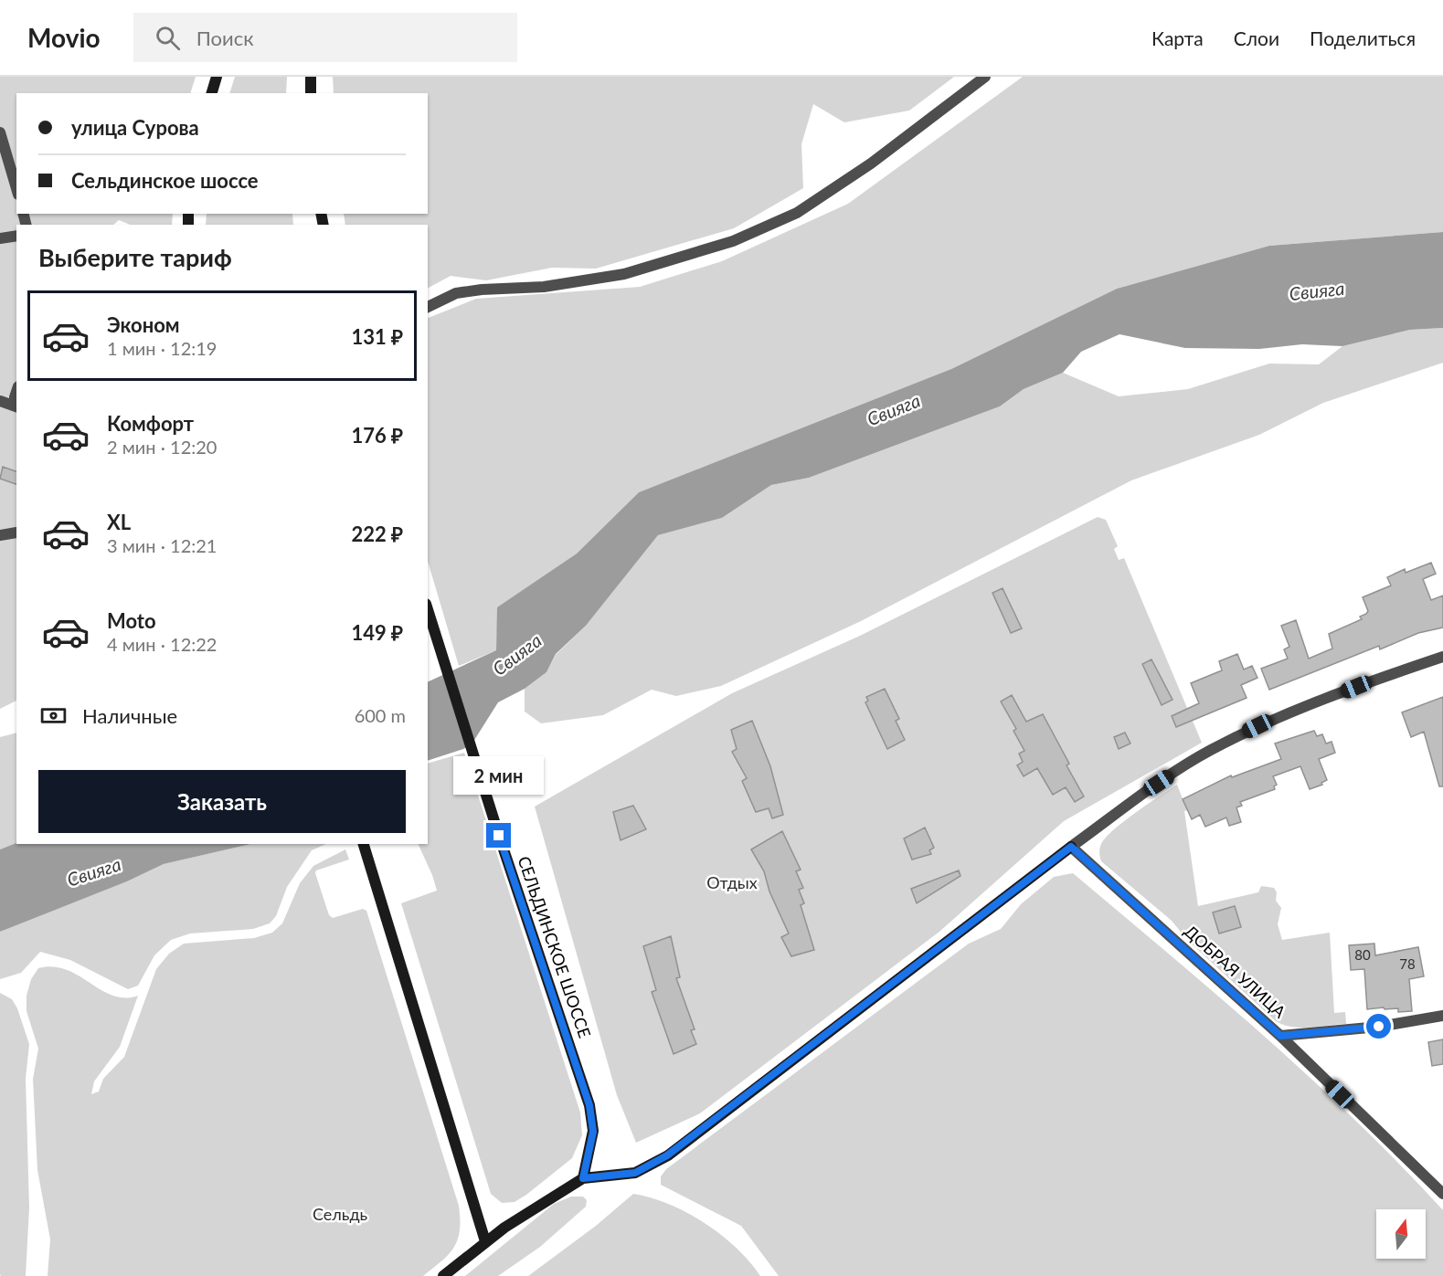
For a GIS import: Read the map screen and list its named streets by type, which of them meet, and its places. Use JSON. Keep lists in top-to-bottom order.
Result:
{
  "streets": {
    "main road": ["СЕЛЬДИНСКОЕ ШОССЕ"],
    "street": ["ДОБРАЯ УЛИЦА"]
  },
  "water": ["Свияга"],
  "parks": ["Отдых", "Сельдь"],
  "house_numbers": ["80", "78"],
  "north": "top",
  "page": {
    "header": "Movio",
    "search": "Поиск",
    "nav": ["Карта", "Слои", "Поделиться"],
    "banner": ["улица Сурова", "Сельдинское шоссе"],
    "heading": "Выберите тариф",
    "list": [
      {
        "name": "Эконом",
        "note": "1 мин · 12:19",
        "value": "131 ₽"
      },
      {
        "name": "Комфорт",
        "note": "2 мин · 12:20",
        "value": "176 ₽"
      },
      {
        "name": "XL",
        "note": "3 мин · 12:21",
        "value": "222 ₽"
      },
      {
        "name": "Moto",
        "note": "4 мин · 12:22",
        "value": "149 ₽"
      }
    ],
    "pay": ["Наличные", "600 m"],
    "bubble": "2 мин",
    "buttons": "Заказать"
  }
}
